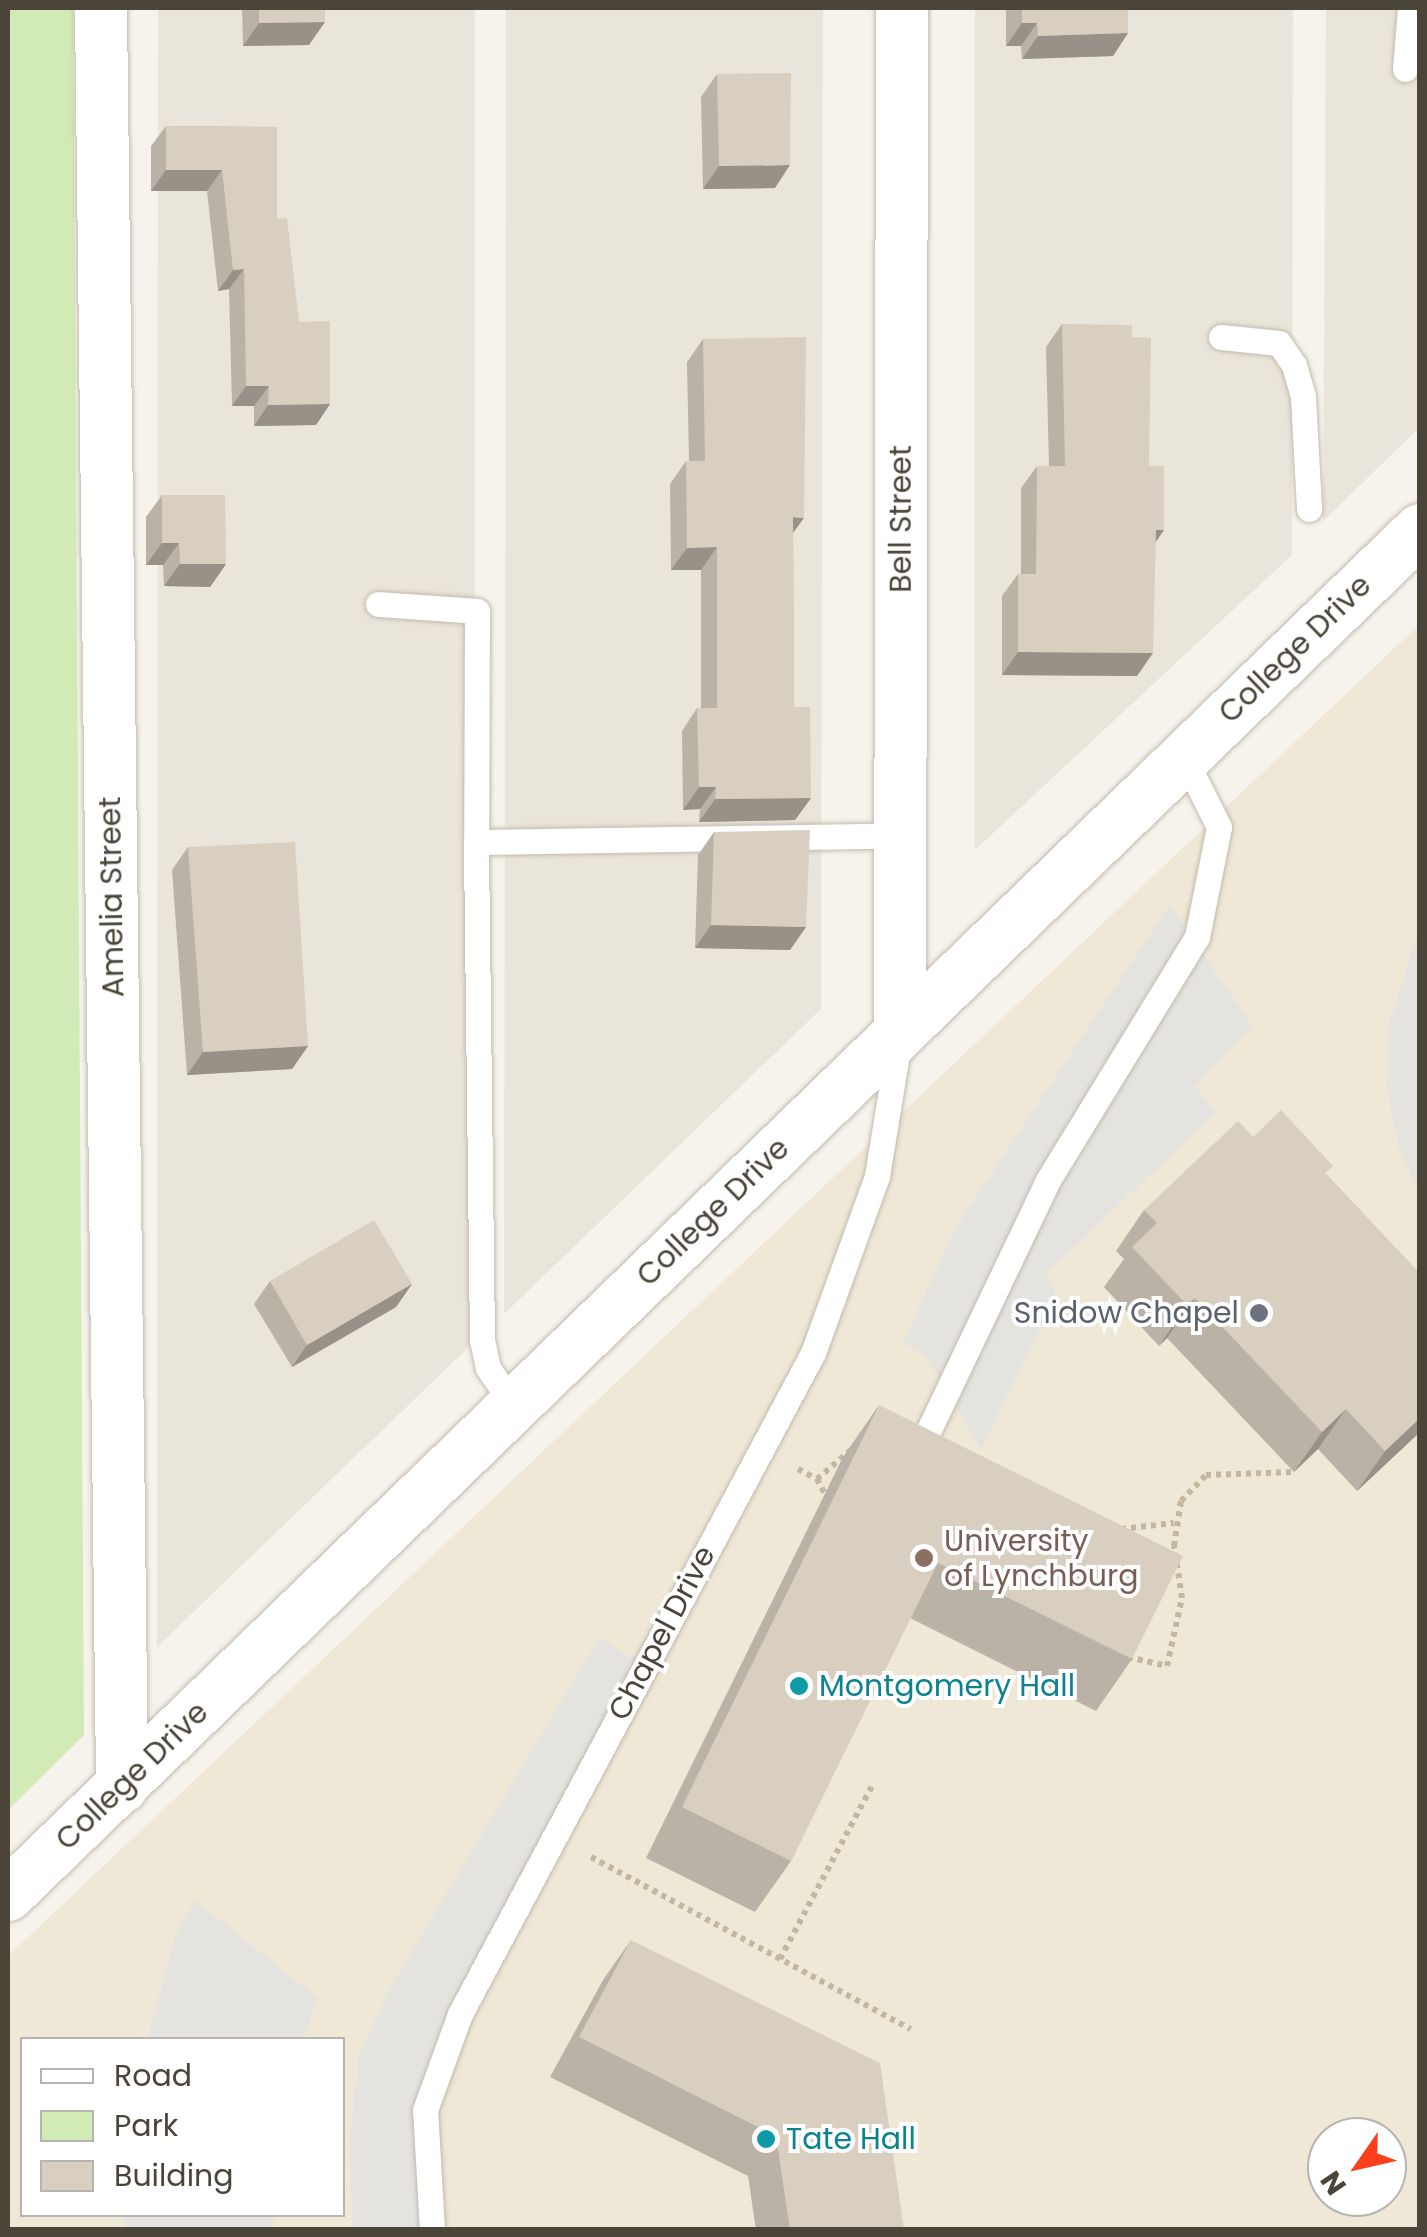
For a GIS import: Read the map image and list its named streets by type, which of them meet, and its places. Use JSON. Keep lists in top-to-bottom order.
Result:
{
  "streets": {
    "street": ["Bell Street", "College Drive", "Amelia Street"],
    "lane": ["Chapel Drive"]
  },
  "crossings": [
    ["Bell Street", "College Drive"],
    ["Bell Street", "Chapel Drive"],
    ["College Drive", "Amelia Street"],
    ["College Drive", "Chapel Drive"]
  ],
  "places": [
    "Snidow Chapel",
    "University of Lynchburg",
    "Montgomery Hall",
    "Tate Hall"
  ],
  "legend": ["Road", "Park", "Building"],
  "north": "bottom left"
}
